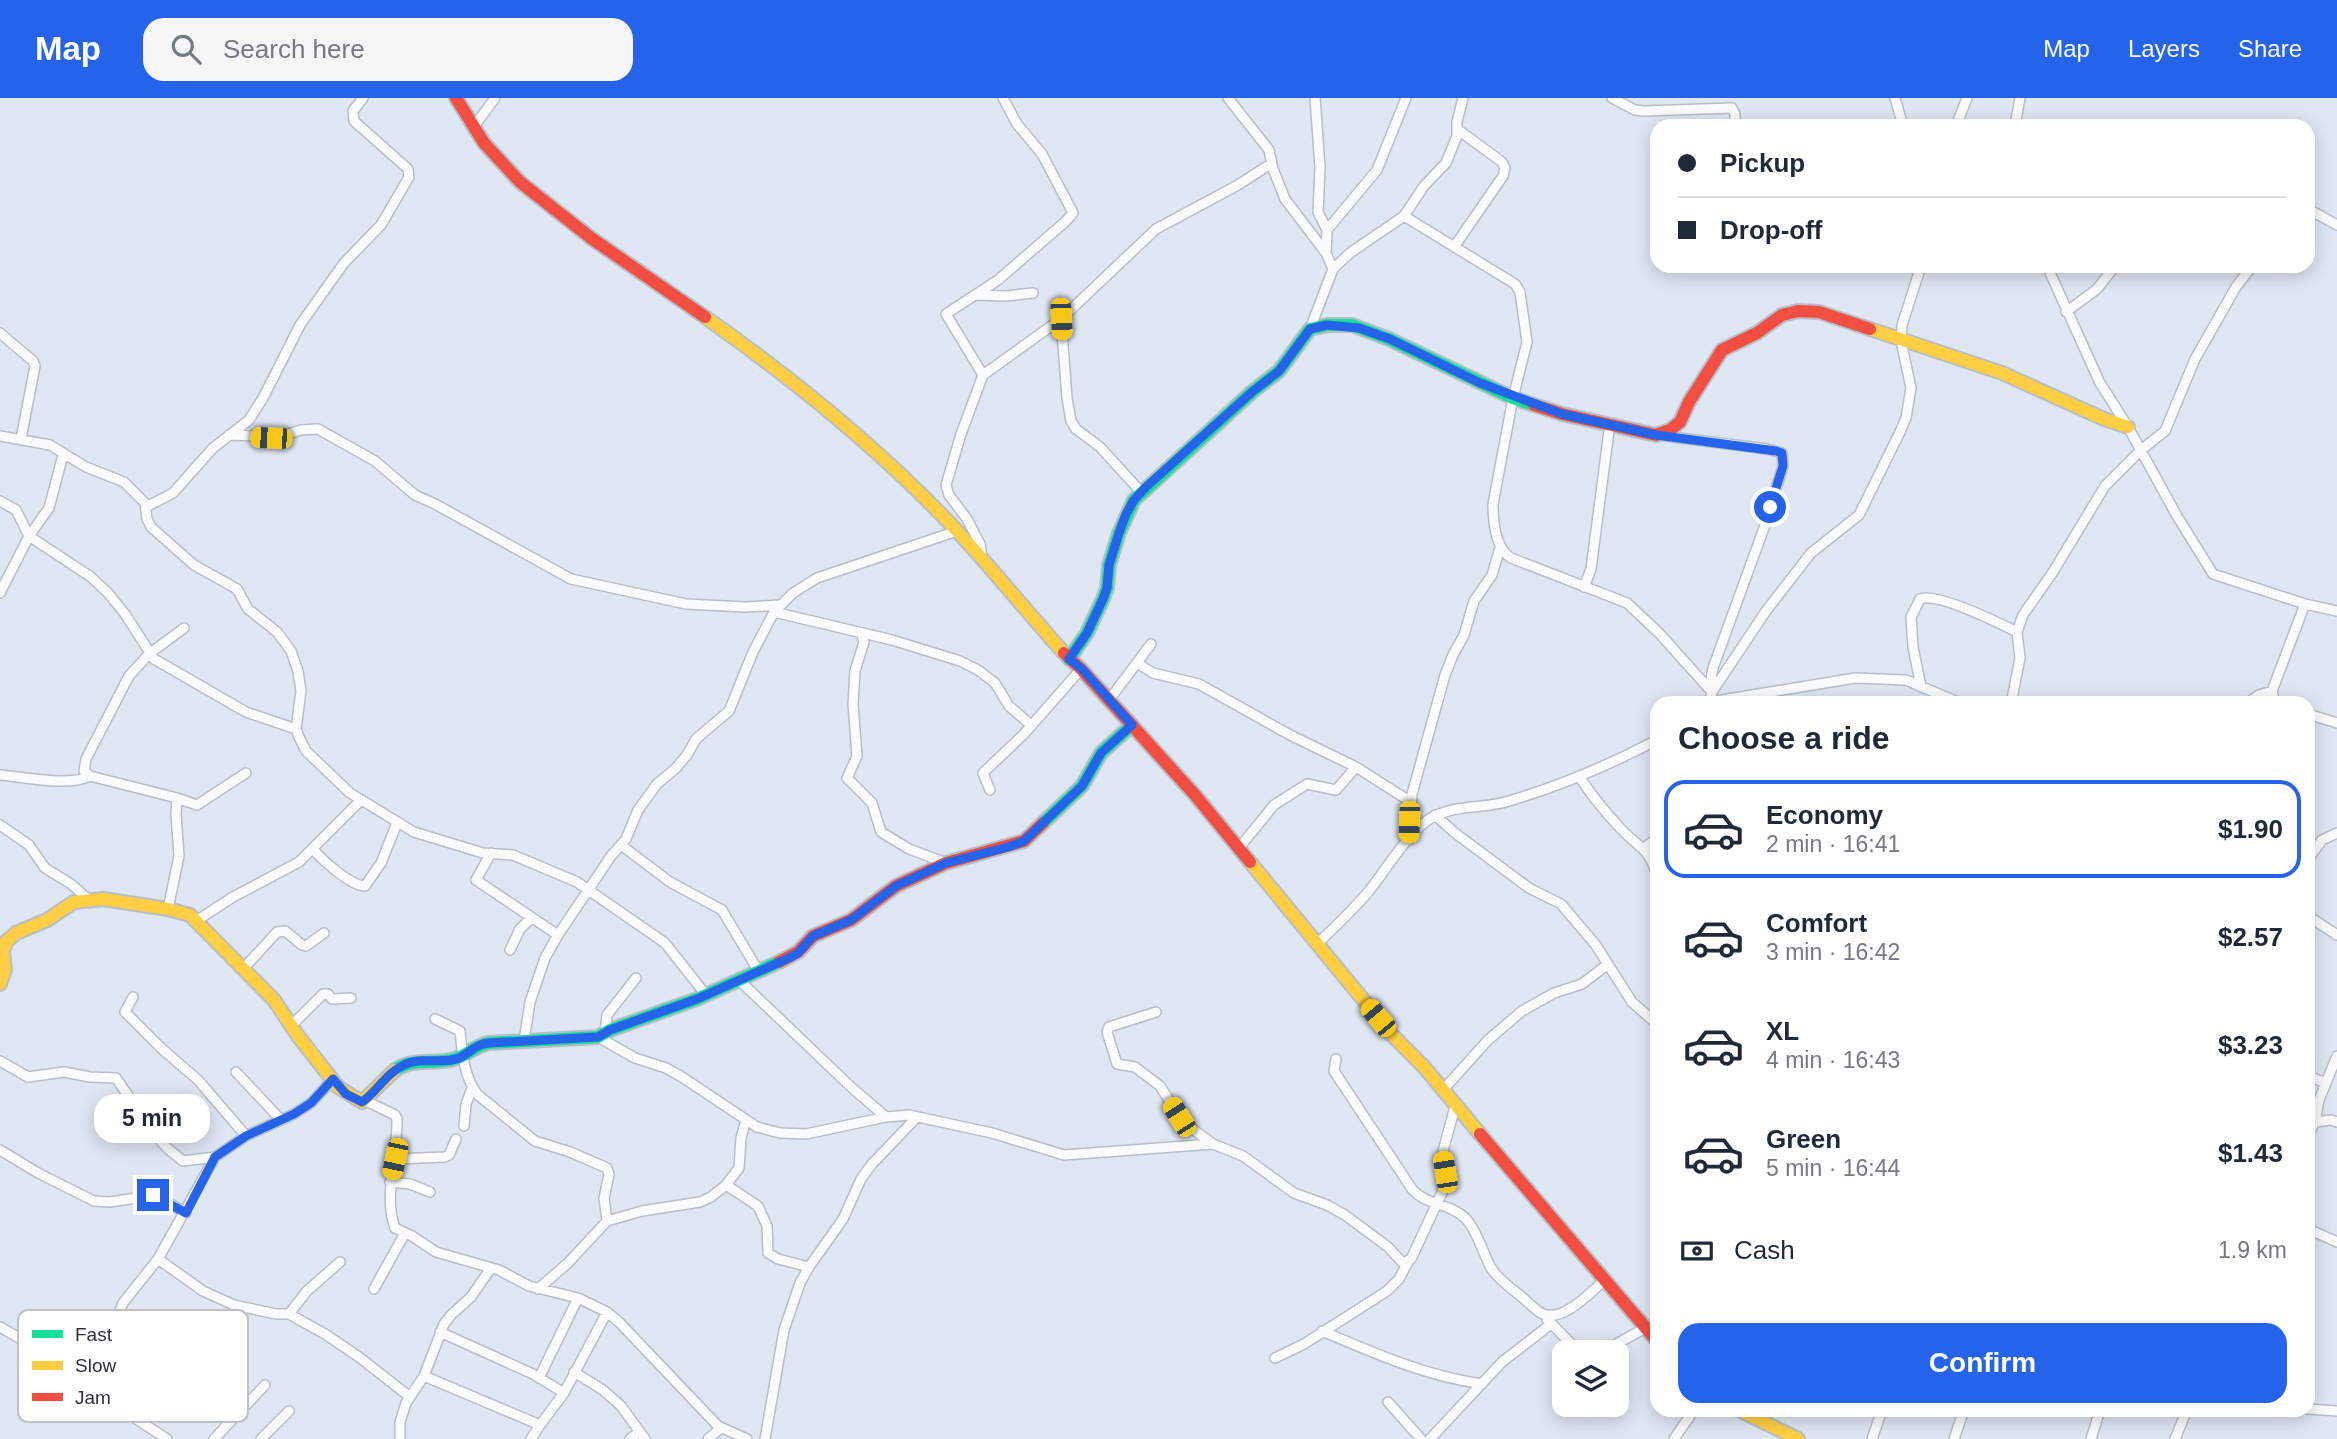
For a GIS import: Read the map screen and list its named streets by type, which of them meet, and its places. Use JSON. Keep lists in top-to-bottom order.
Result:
{
  "legend": ["Fast", "Slow", "Jam"],
  "page": {
    "header": "Map",
    "search": "Search here",
    "nav": ["Map", "Layers", "Share"],
    "banner": ["Pickup", "Drop-off"],
    "heading": "Choose a ride",
    "list": [
      {
        "name": "Economy",
        "note": "2 min · 16:41",
        "value": "$1.90"
      },
      {
        "name": "Comfort",
        "note": "3 min · 16:42",
        "value": "$2.57"
      },
      {
        "name": "XL",
        "note": "4 min · 16:43",
        "value": "$3.23"
      },
      {
        "name": "Green",
        "note": "5 min · 16:44",
        "value": "$1.43"
      }
    ],
    "bubble": "5 min",
    "pay": ["Cash", "1.9 km"],
    "buttons": "Confirm"
  }
}
